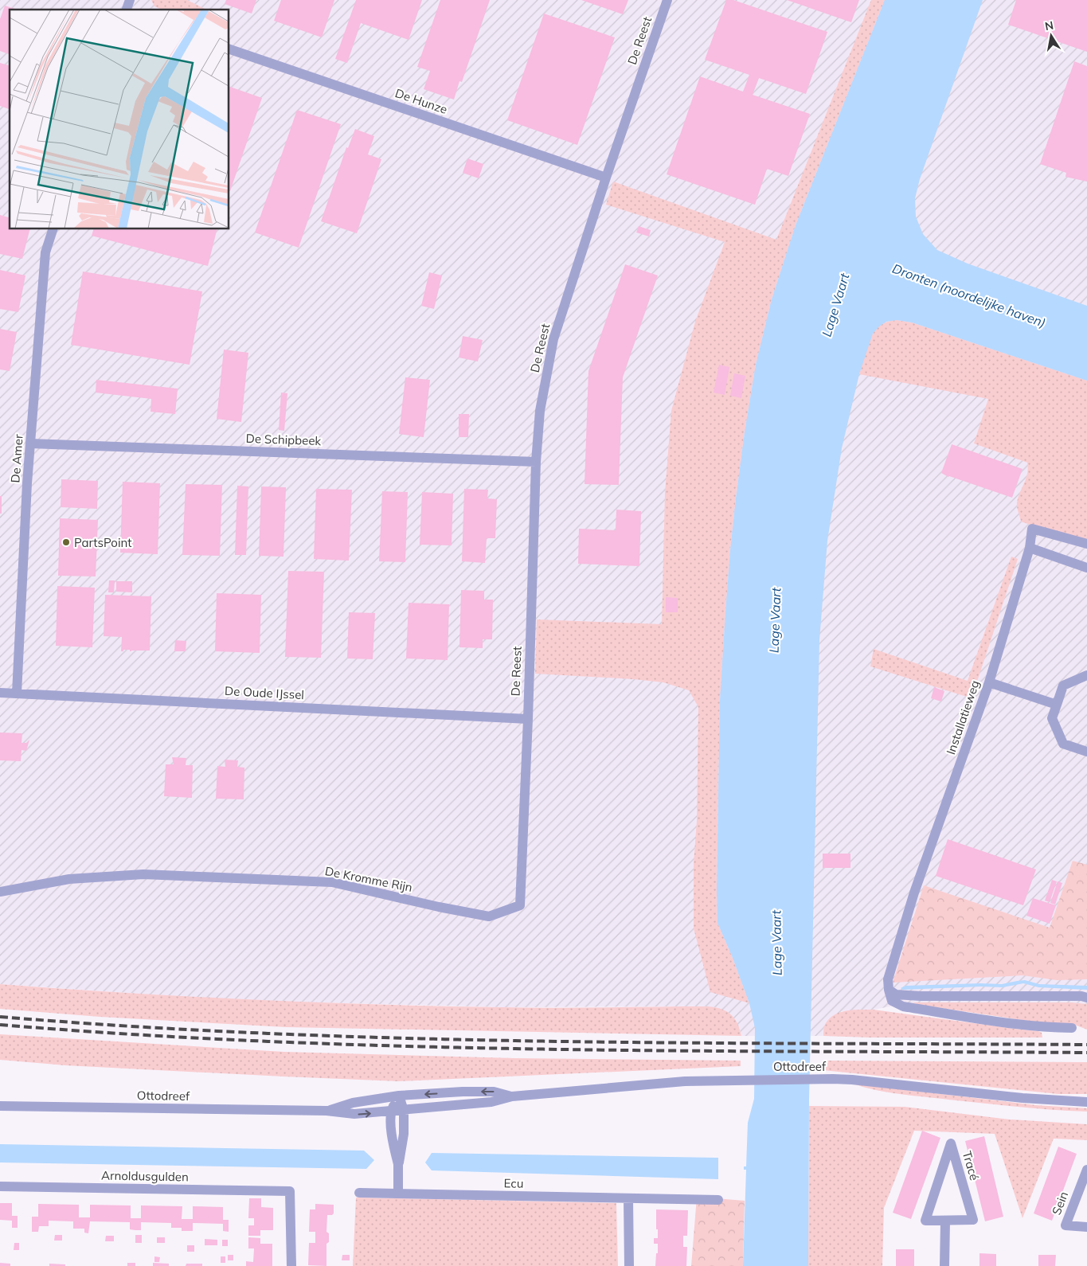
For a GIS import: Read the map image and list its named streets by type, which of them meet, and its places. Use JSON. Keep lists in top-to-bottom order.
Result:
{
  "streets": {
    "street": [
      "De Reest",
      "De Hunze",
      "De Schipbeek",
      "De Amer",
      "De Oude IJssel",
      "Installatieweg",
      "De Kromme Rijn",
      "Ottodreef",
      "Tracé",
      "Arnoldusgulden",
      "Ecu",
      "Sein"
    ]
  },
  "crossings": [
    ["De Reest", "De Hunze"],
    ["De Reest", "De Schipbeek"],
    ["De Reest", "De Oude IJssel"],
    ["De Reest", "De Kromme Rijn"],
    ["De Schipbeek", "De Amer"],
    ["De Amer", "De Oude IJssel"],
    ["De Oude IJssel", "De Kromme Rijn"]
  ],
  "water": ["Dronten (noordelijke haven)", "Lage Vaart"],
  "places": ["PartsPoint"],
  "north": "top"
}
